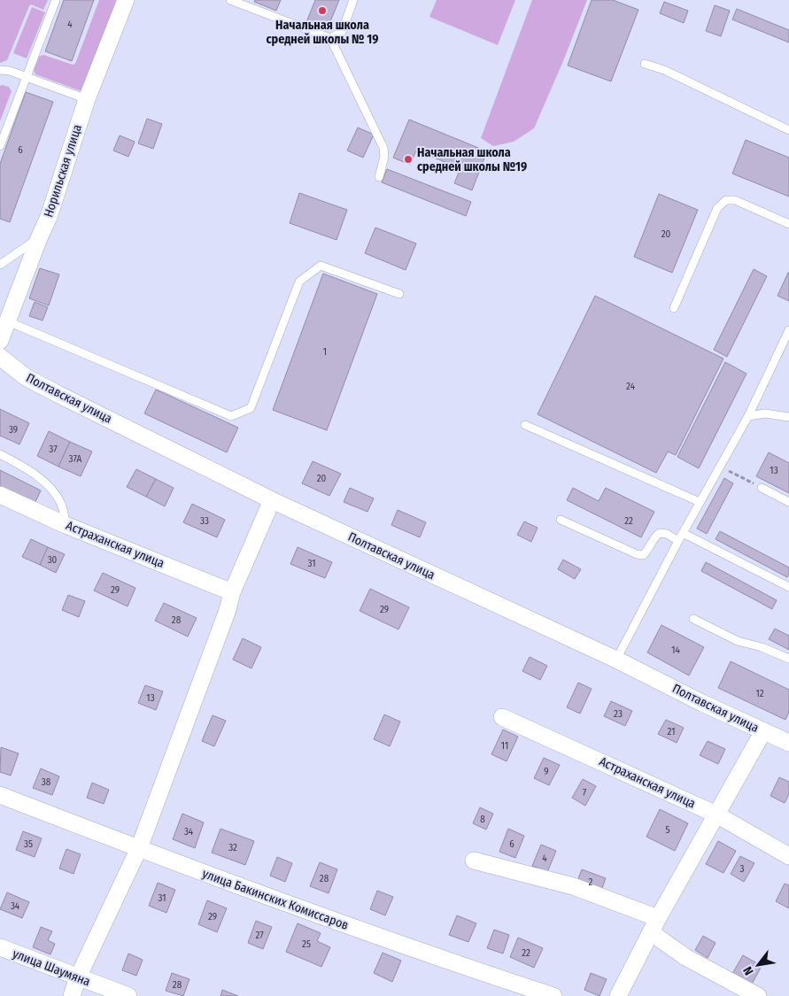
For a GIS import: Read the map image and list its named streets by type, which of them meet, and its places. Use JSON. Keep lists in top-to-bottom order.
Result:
{
  "streets": {
    "street": [
      "Норильская улица",
      "Полтавская улица",
      "Астраханская улица",
      "улица Бакинских Комиссаров",
      "улица Шаумяна"
    ]
  },
  "places": ["Начальная школа средней школы № 19", "Начальная школа средней школы №19"],
  "house_numbers": [
    "4",
    "6",
    "20",
    "1",
    "24",
    "39",
    "37",
    "37А",
    "13",
    "20",
    "33",
    "22",
    "30",
    "31",
    "29",
    "29",
    "28",
    "14",
    "12",
    "13",
    "23",
    "21",
    "11",
    "9",
    "38",
    "7",
    "8",
    "5",
    "34",
    "35",
    "6",
    "32",
    "4",
    "3",
    "28",
    "2",
    "31",
    "34",
    "29",
    "27",
    "25",
    "22",
    "28"
  ],
  "north": "bottom left"
}
